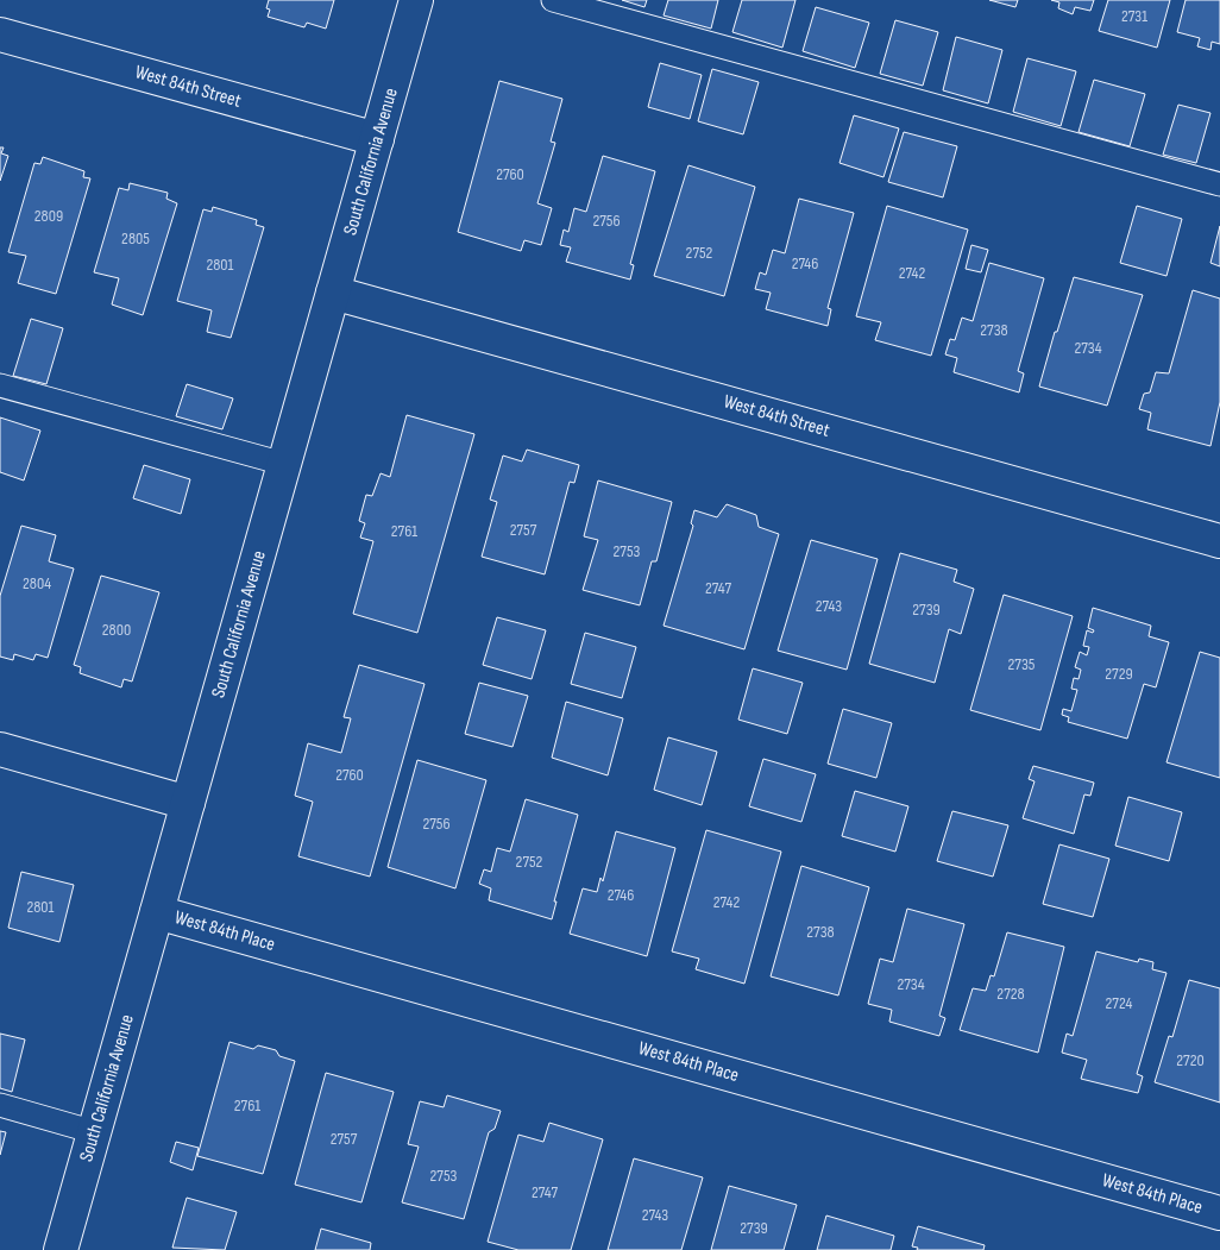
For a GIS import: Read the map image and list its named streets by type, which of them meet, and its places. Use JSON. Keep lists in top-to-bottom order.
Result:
{
  "streets": {
    "street": ["West 84th Street", "South California Avenue", "West 84th Place"]
  },
  "crossings": [
    ["West 84th Street", "South California Avenue"],
    ["South California Avenue", "West 84th Place"]
  ],
  "house_numbers": [
    "2731",
    "2760",
    "2809",
    "2756",
    "2805",
    "2752",
    "2746",
    "2801",
    "2742",
    "2738",
    "2734",
    "2757",
    "2761",
    "2753",
    "2804",
    "2747",
    "2743",
    "2739",
    "2800",
    "2735",
    "2729",
    "2760",
    "2756",
    "2752",
    "2746",
    "2742",
    "2801",
    "2738",
    "2734",
    "2728",
    "2724",
    "2720",
    "2761",
    "2757",
    "2753",
    "2747",
    "2743",
    "2739"
  ]
}
